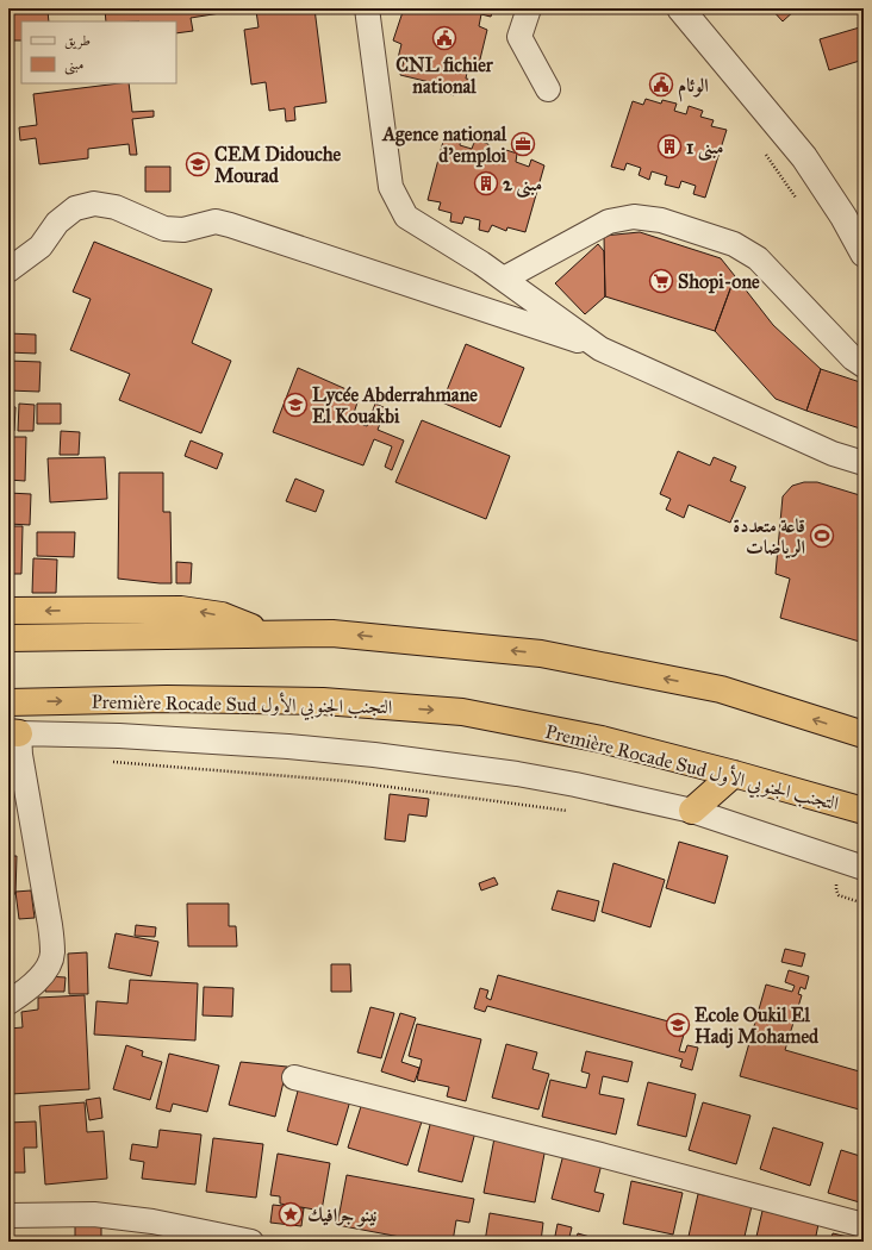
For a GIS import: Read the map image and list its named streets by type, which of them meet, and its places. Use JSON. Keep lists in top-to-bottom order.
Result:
{
  "streets": {
    "highway": ["Première Rocade Sud التجنب الجنوبي الأول"]
  },
  "places": {
    "public building": ["CNL fichier national", "الوئام"],
    "office": ["Agence national d'emploi"],
    "building": ["مبنى 1", "مبنى 2"],
    "school or university": ["CEM Didouche Mourad", "Lycée Abderrahmane El Kouakbi", "Ecole Oukil El Hadj Mohamed"],
    "supermarket": ["Shopi-one"],
    "sports": ["قاعة متعددة الرياضات"],
    "place": ["نينو جرافيك"]
  },
  "legend": ["طريق", "مبنى"]
}
